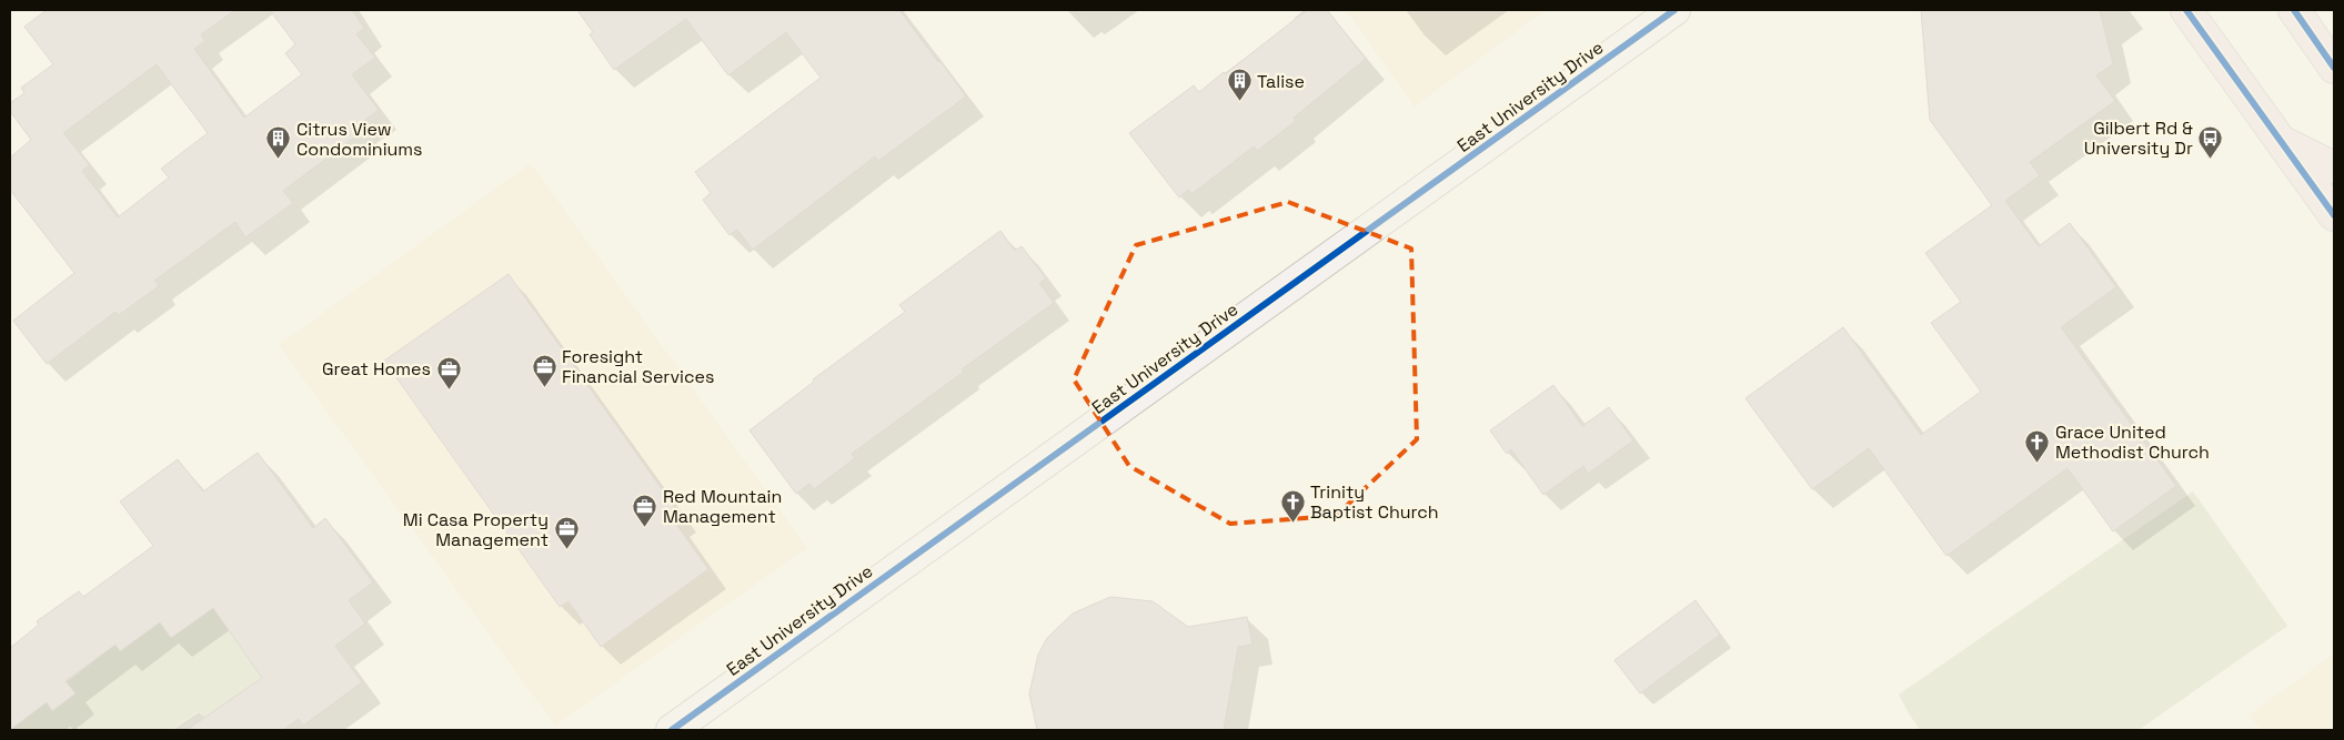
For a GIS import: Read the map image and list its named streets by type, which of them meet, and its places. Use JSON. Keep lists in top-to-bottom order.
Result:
{
  "streets": {
    "main road": ["East University Drive"]
  },
  "places": {
    "building": ["Talise", "Citrus View Condominiums"],
    "bus stop": ["Gilbert Rd & University Dr"],
    "office": [
      "Foresight Financial Services",
      "Great Homes",
      "Red Mountain Management",
      "Mi Casa Property Management"
    ],
    "church": ["Grace United Methodist Church", "Trinity Baptist Church"]
  }
}
